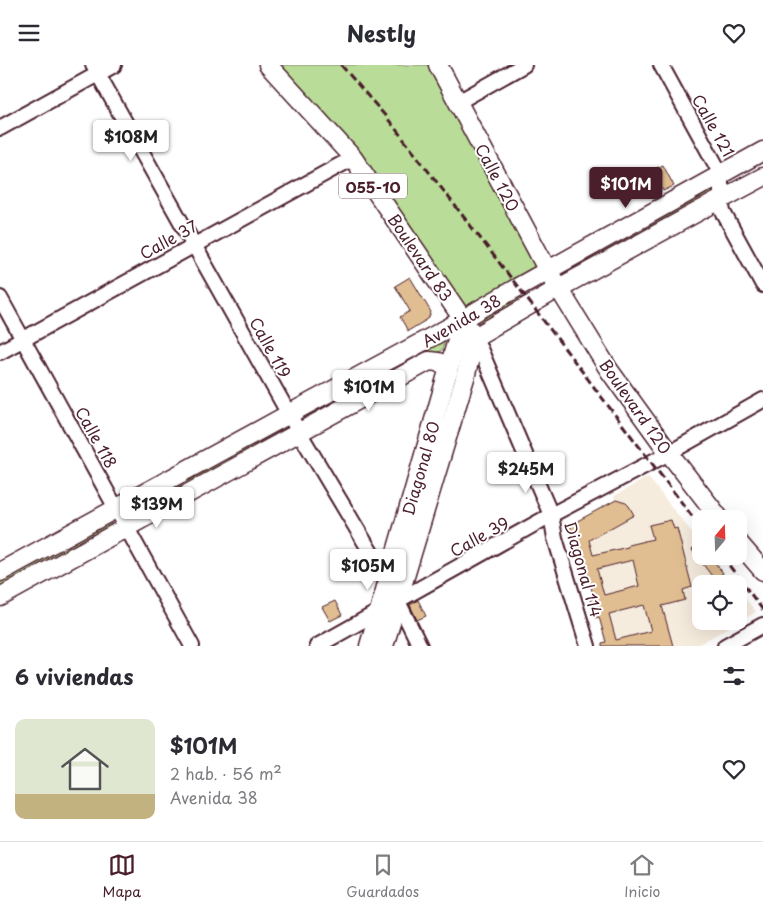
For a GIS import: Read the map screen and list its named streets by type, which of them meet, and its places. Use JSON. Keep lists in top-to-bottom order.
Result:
{
  "streets": {
    "main road": [
      "Calle 120",
      "055-10",
      "Boulevard 83",
      "Avenida 38",
      "Boulevard 120",
      "Diagonal 80"
    ],
    "street": [
      "Calle 121",
      "Calle 37",
      "Calle 119",
      "Calle 118",
      "Calle 39",
      "Diagonal 114"
    ]
  },
  "crossings": [
    ["Calle 121", "Avenida 38"],
    ["Calle 120", "Avenida 38"],
    ["Calle 120", "Boulevard 120"],
    ["Calle 37", "Boulevard 83"],
    ["Calle 37", "Calle 119"],
    ["Calle 37", "Calle 118"],
    ["Boulevard 83", "Avenida 38"],
    ["Boulevard 83", "Diagonal 80"],
    ["Boulevard 83", "Diagonal 114"],
    ["Avenida 38", "Calle 119"],
    ["Avenida 38", "Boulevard 120"],
    ["Avenida 38", "Calle 118"],
    ["Avenida 38", "Diagonal 80"],
    ["Avenida 38", "Diagonal 114"],
    ["Calle 119", "Diagonal 80"],
    ["Calle 119", "Calle 39"],
    ["Boulevard 120", "Calle 39"],
    ["Diagonal 80", "Calle 39"],
    ["Diagonal 80", "Diagonal 114"],
    ["Calle 39", "Diagonal 114"]
  ],
  "north": "top",
  "page": {
    "header": "Nestly",
    "price": [
      "$108M",
      "$101M",
      "$101M",
      "$245M",
      "$139M",
      "$105M"
    ],
    "heading": "6 viviendas",
    "list": [
      {
        "name": "$101M",
        "note": "2 hab. · 56 m² · Avenida 38"
      }
    ],
    "tabs": ["Mapa", "Guardados", "Inicio"]
  }
}
